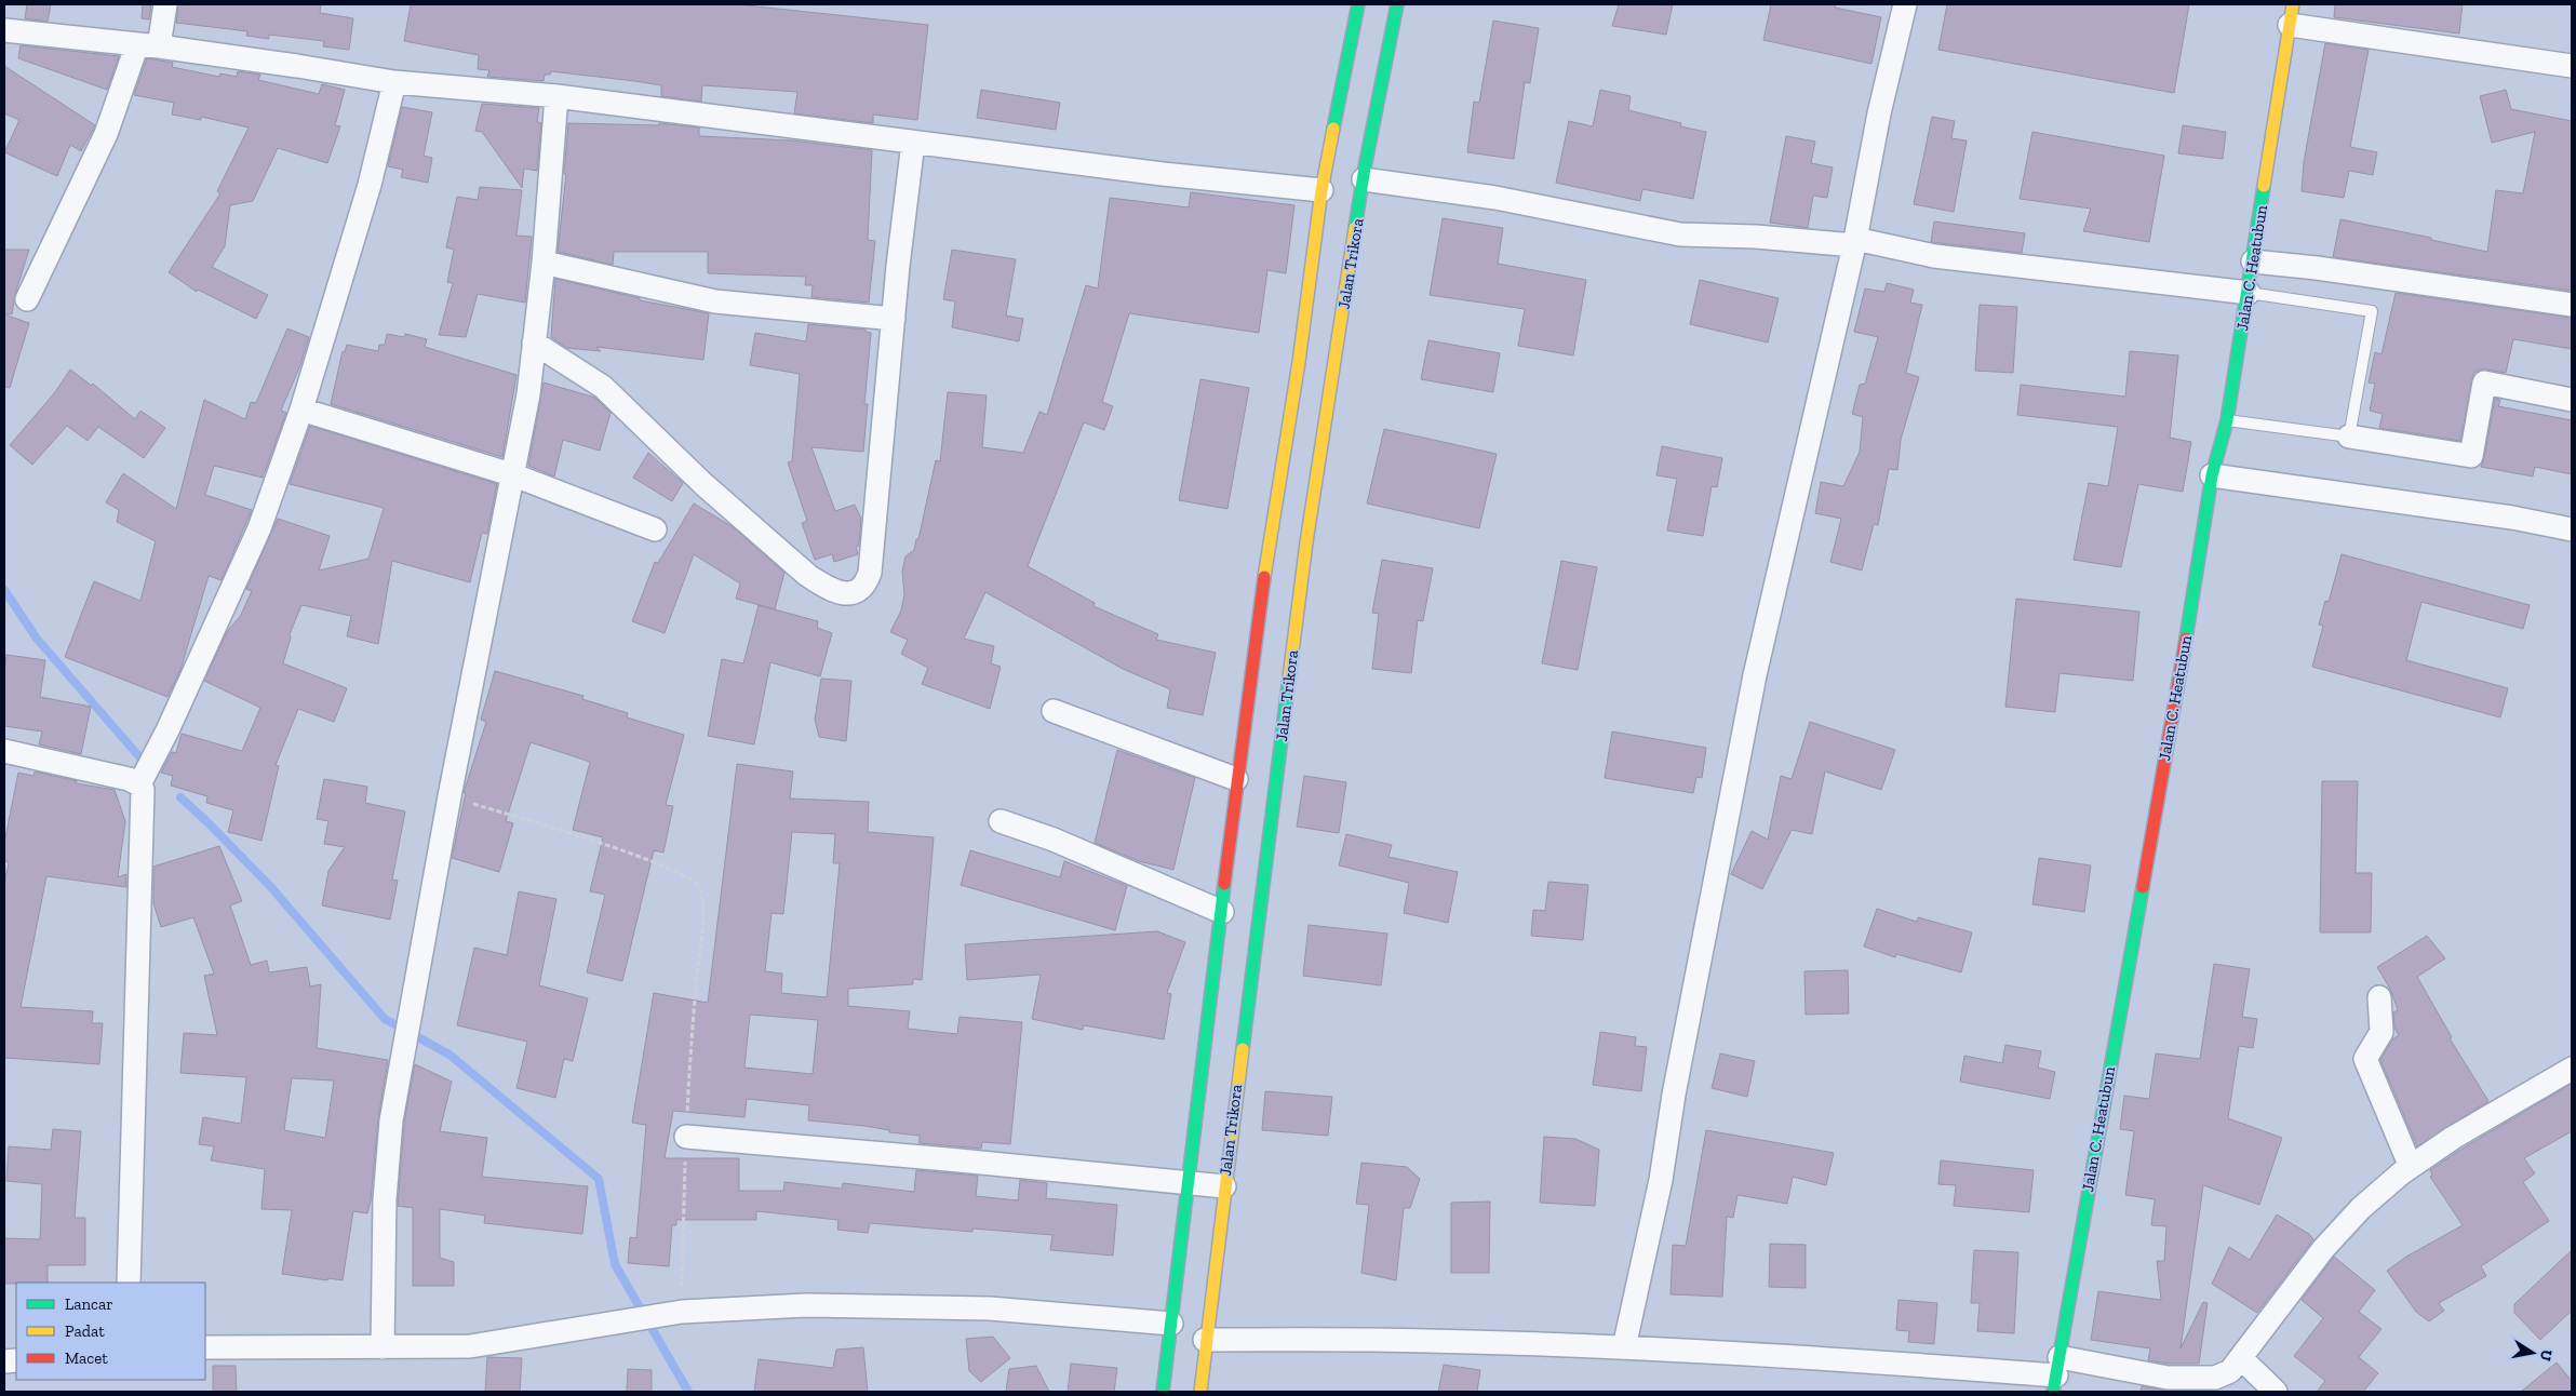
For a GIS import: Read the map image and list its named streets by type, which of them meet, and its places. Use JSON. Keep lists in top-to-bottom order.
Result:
{
  "streets": {
    "main road": ["Jalan Trikora", "Jalan C. Heatubun"]
  },
  "legend": ["Lancar", "Padat", "Macet"],
  "north": "right"
}
